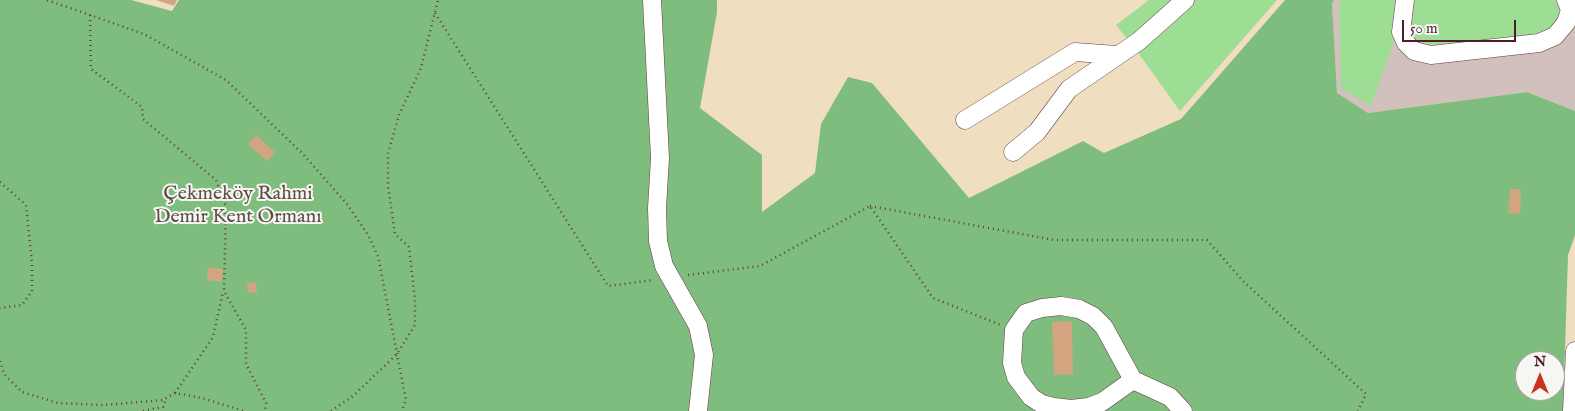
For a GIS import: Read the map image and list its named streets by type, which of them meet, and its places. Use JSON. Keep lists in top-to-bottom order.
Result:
{
  "parks": ["Çekmeköy Rahmi Demir Kent Ormanı"],
  "scale_bar": "50 m",
  "north": "top"
}
